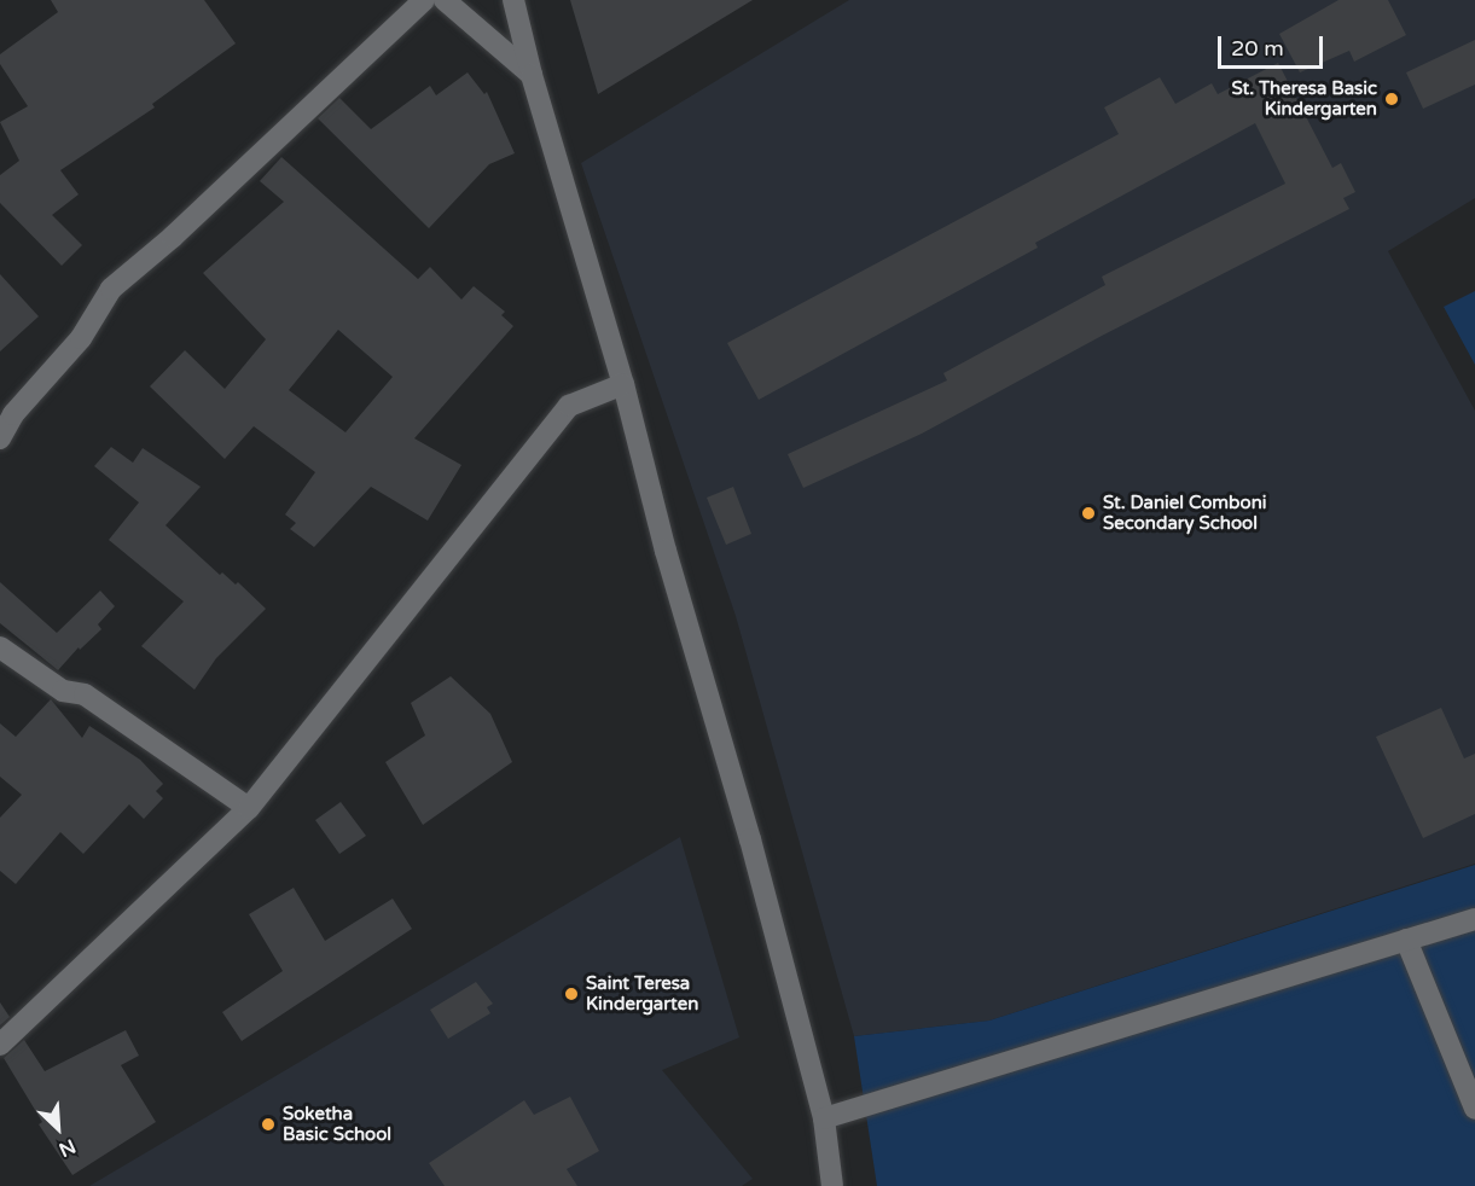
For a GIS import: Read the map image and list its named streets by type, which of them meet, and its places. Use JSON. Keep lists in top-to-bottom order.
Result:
{
  "places": [
    "St. Theresa Basic Kindergarten",
    "St. Daniel Comboni Secondary School",
    "Saint Teresa Kindergarten",
    "Soketha Basic School"
  ],
  "scale_bar": "20 m",
  "north": "bottom right"
}
